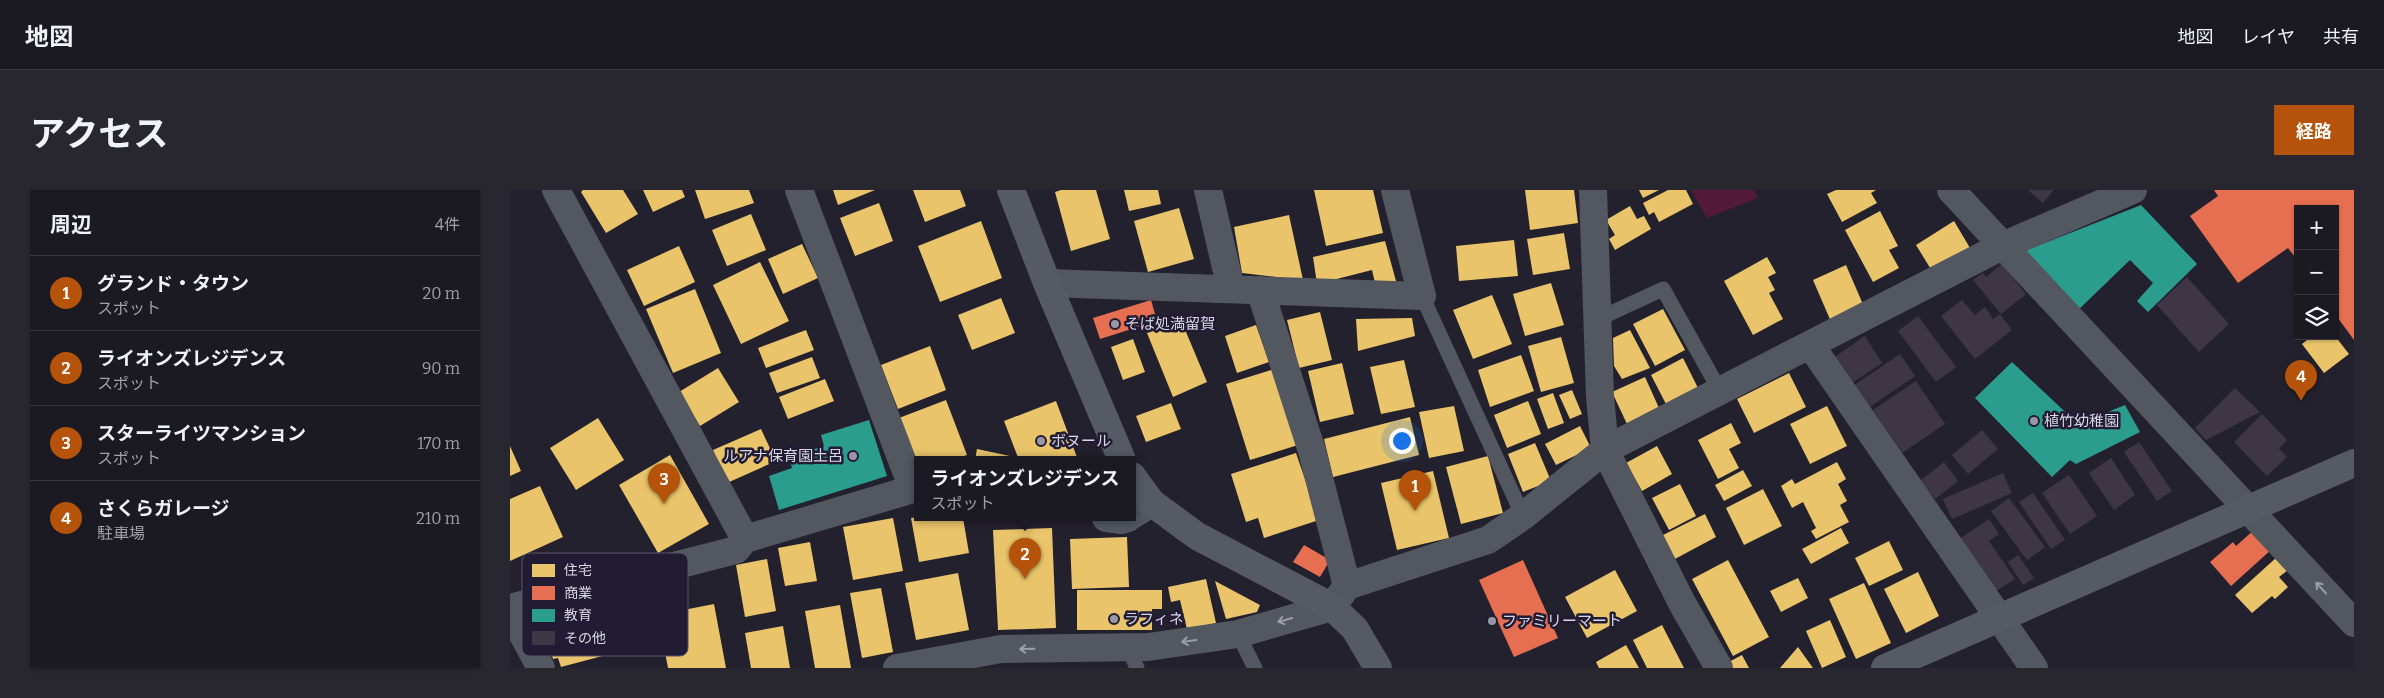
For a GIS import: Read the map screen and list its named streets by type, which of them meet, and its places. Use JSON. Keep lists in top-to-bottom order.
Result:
{
  "places": [
    "そば処満留賀",
    "植竹幼稚園",
    "ボヌール",
    "ルアナ保育園土呂",
    "ラフィネ",
    "ファミリーマート"
  ],
  "legend": [
    "住宅",
    "商業",
    "教育",
    "その他"
  ],
  "page": {
    "header": "地図",
    "nav": ["地図", "レイヤ", "共有"],
    "title": "アクセス",
    "buttons": "経路",
    "heading": ["周辺", "4件"],
    "map_buttons": ["+", "−"],
    "list": [
      {
        "mark": "1",
        "name": "グランド・タウン",
        "note": "スポット",
        "value": "20 m"
      },
      {
        "mark": "2",
        "name": "ライオンズレジデンス",
        "note": "スポット",
        "value": "90 m"
      },
      {
        "mark": "3",
        "name": "スターライツマンション",
        "note": "スポット",
        "value": "170 m"
      },
      {
        "mark": "4",
        "name": "さくらガレージ",
        "note": "駐車場",
        "value": "210 m"
      }
    ],
    "pins": [
      "4",
      "3",
      "1",
      "2"
    ],
    "popup": ["ライオンズレジデンス", "スポット"]
  }
}
